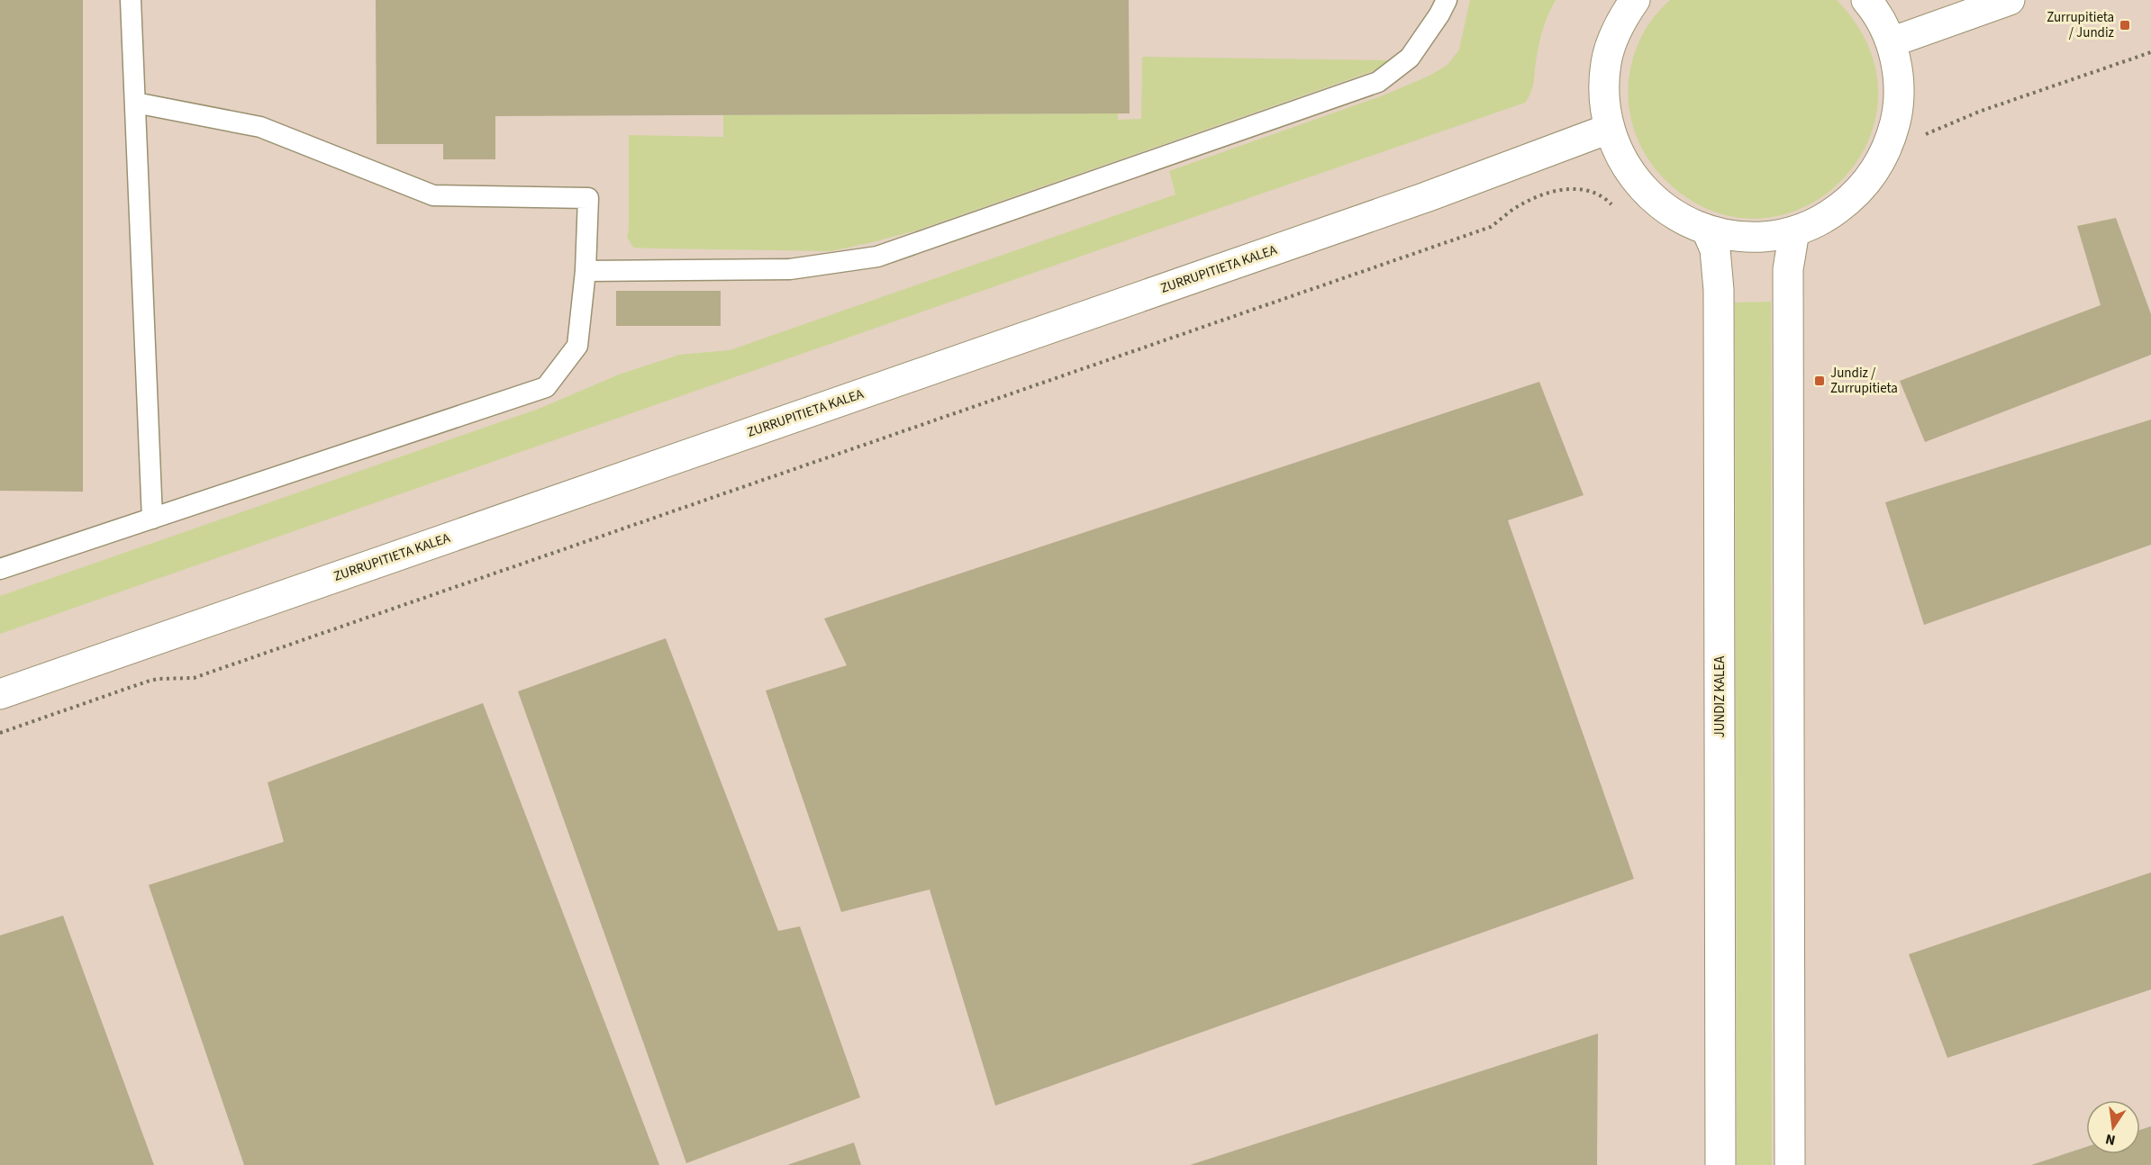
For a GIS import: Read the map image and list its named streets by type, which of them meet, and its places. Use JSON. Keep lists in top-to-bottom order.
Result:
{
  "streets": {
    "street": ["ZURRUPITIETA KALEA", "JUNDIZ KALEA"]
  },
  "places": {
    "transit": ["Zurrupitieta / Jundiz", "Jundiz / Zurrupitieta"]
  },
  "north": "bottom"
}
